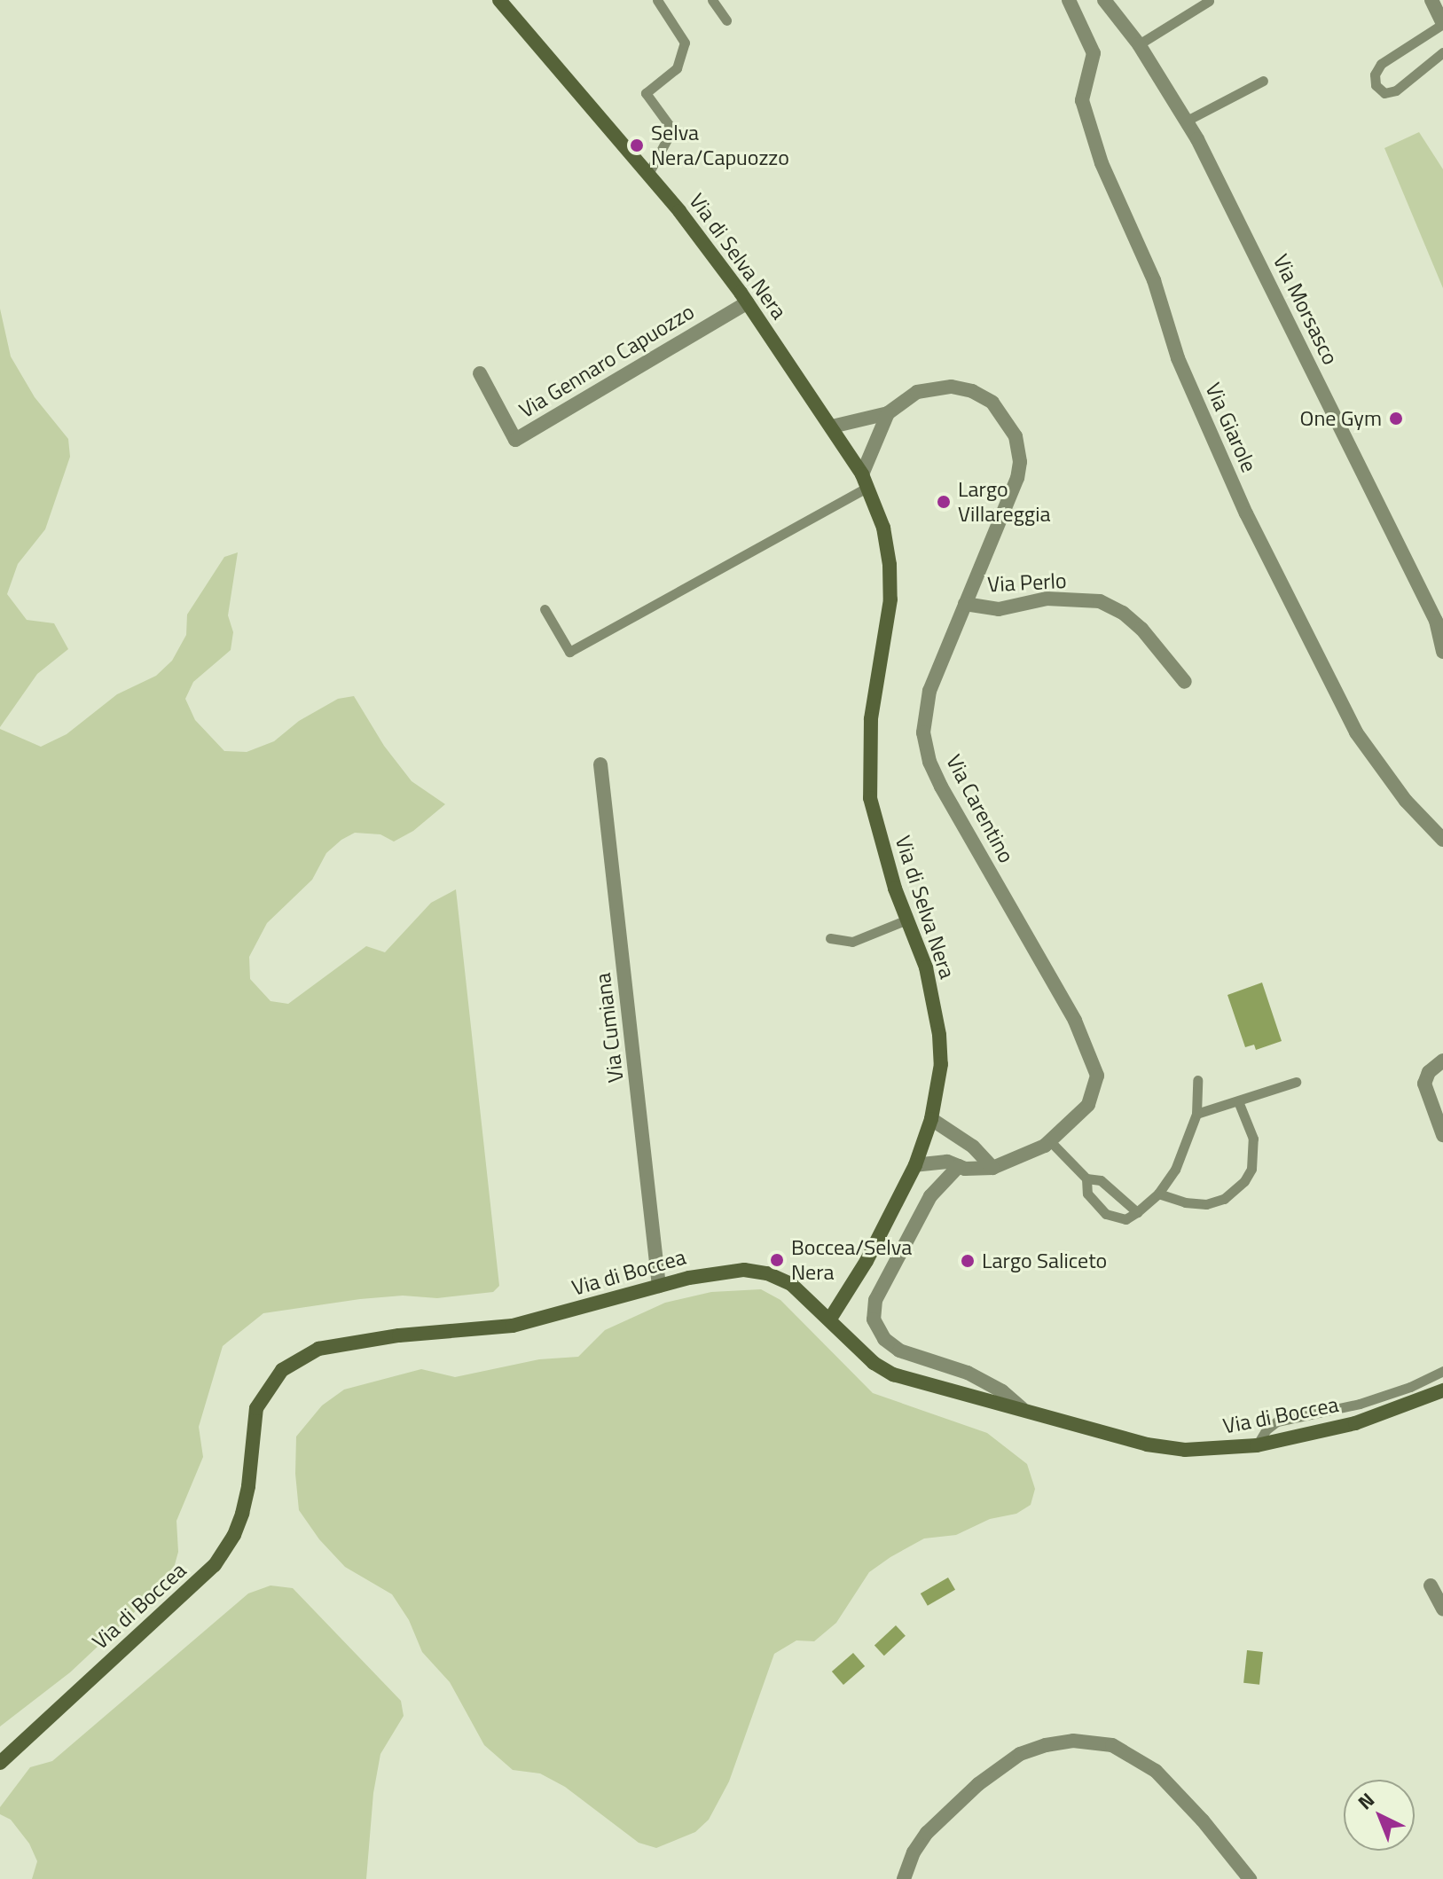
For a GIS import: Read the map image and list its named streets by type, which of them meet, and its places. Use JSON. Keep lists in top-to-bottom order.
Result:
{
  "streets": {
    "main road": ["Via di Selva Nera", "Via di Boccea"],
    "street": [
      "Via Morsasco",
      "Via Gennaro Capuozzo",
      "Via Giarole",
      "Via Perlo",
      "Via Carentino",
      "Via Cumiana"
    ]
  },
  "crossings": [
    ["Via di Selva Nera", "Via Gennaro Capuozzo"],
    ["Via di Selva Nera", "Via Carentino"],
    ["Via di Selva Nera", "Via di Boccea"],
    ["Via Perlo", "Via Carentino"],
    ["Via Cumiana", "Via di Boccea"]
  ],
  "places": [
    "Selva Nera/Capuozzo",
    "One Gym",
    "Largo Villareggia",
    "Boccea/Selva Nera",
    "Largo Saliceto"
  ],
  "north": "top left"
}
